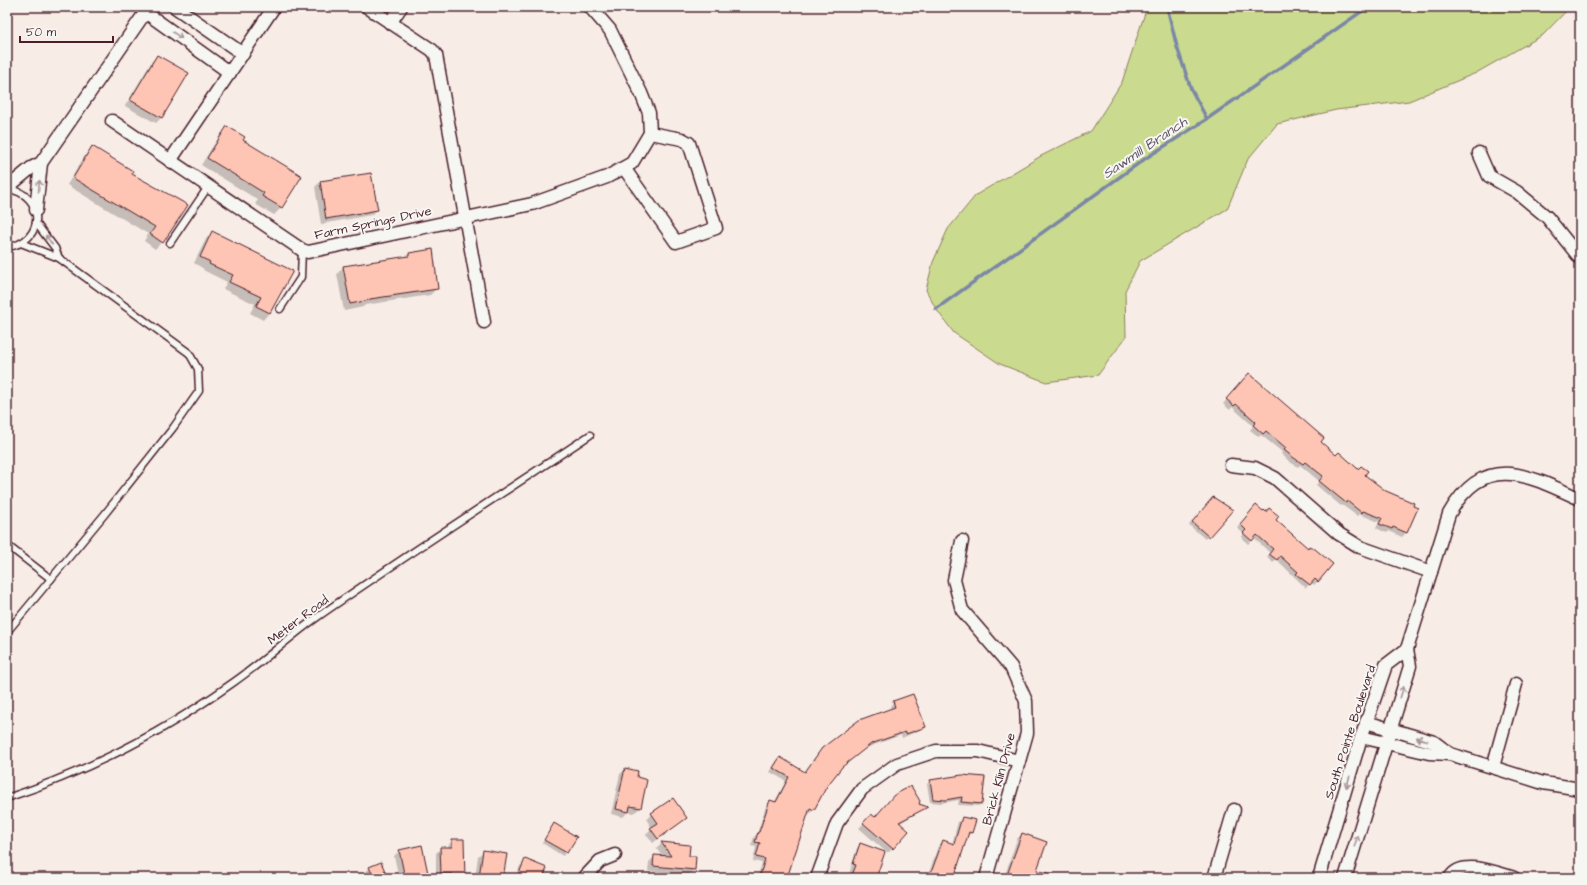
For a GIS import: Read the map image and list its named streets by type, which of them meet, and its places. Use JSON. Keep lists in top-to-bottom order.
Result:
{
  "streets": {
    "street": ["Farm Springs Drive", "South Pointe Boulevard", "Brick Klin Drive"],
    "lane": ["Meter Road"]
  },
  "water": ["Sawmill Branch"],
  "scale_bar": "50 m"
}
